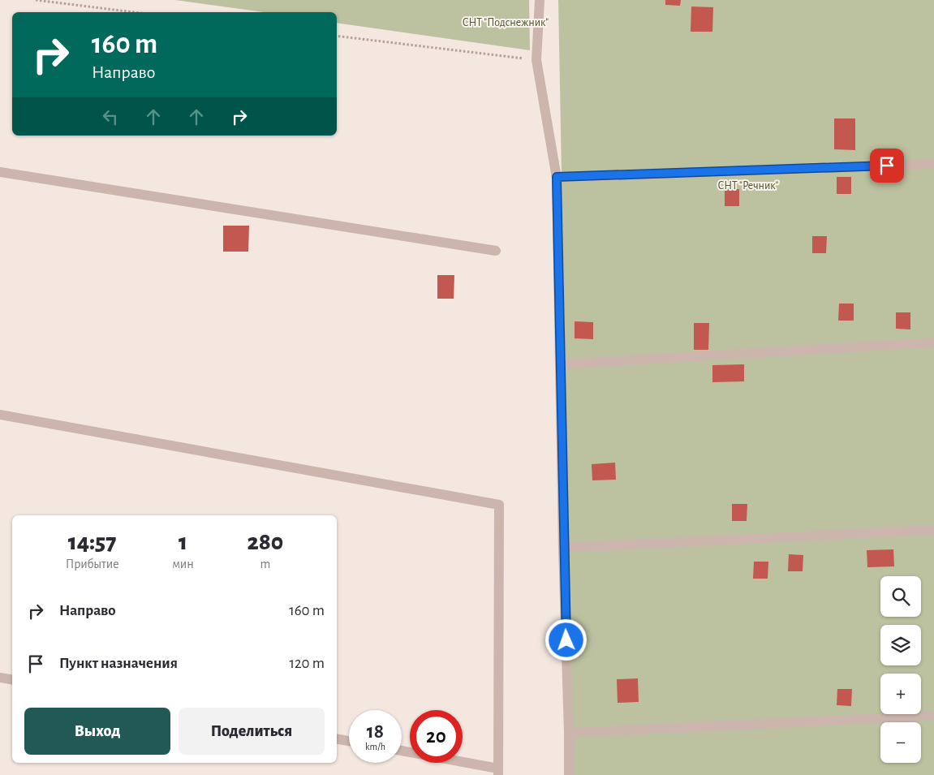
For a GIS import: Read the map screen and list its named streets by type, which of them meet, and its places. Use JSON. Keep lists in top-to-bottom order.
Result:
{
  "parks": ["СНТ \"Подснежник\"", "СНТ \"Речник\""],
  "page": {
    "turn": ["160 m", "Направо"],
    "eta": [
      "14:57",
      "Прибытие",
      "1",
      "мин",
      "280",
      "m"
    ],
    "map_buttons": ["+", "−"],
    "list": [
      {
        "name": "Направо",
        "value": "160 m"
      },
      {
        "name": "Пункт назначения",
        "value": "120 m"
      }
    ],
    "buttons": ["Выход", "Поделиться"],
    "speed": "18 km/h",
    "limit": "20"
  }
}
